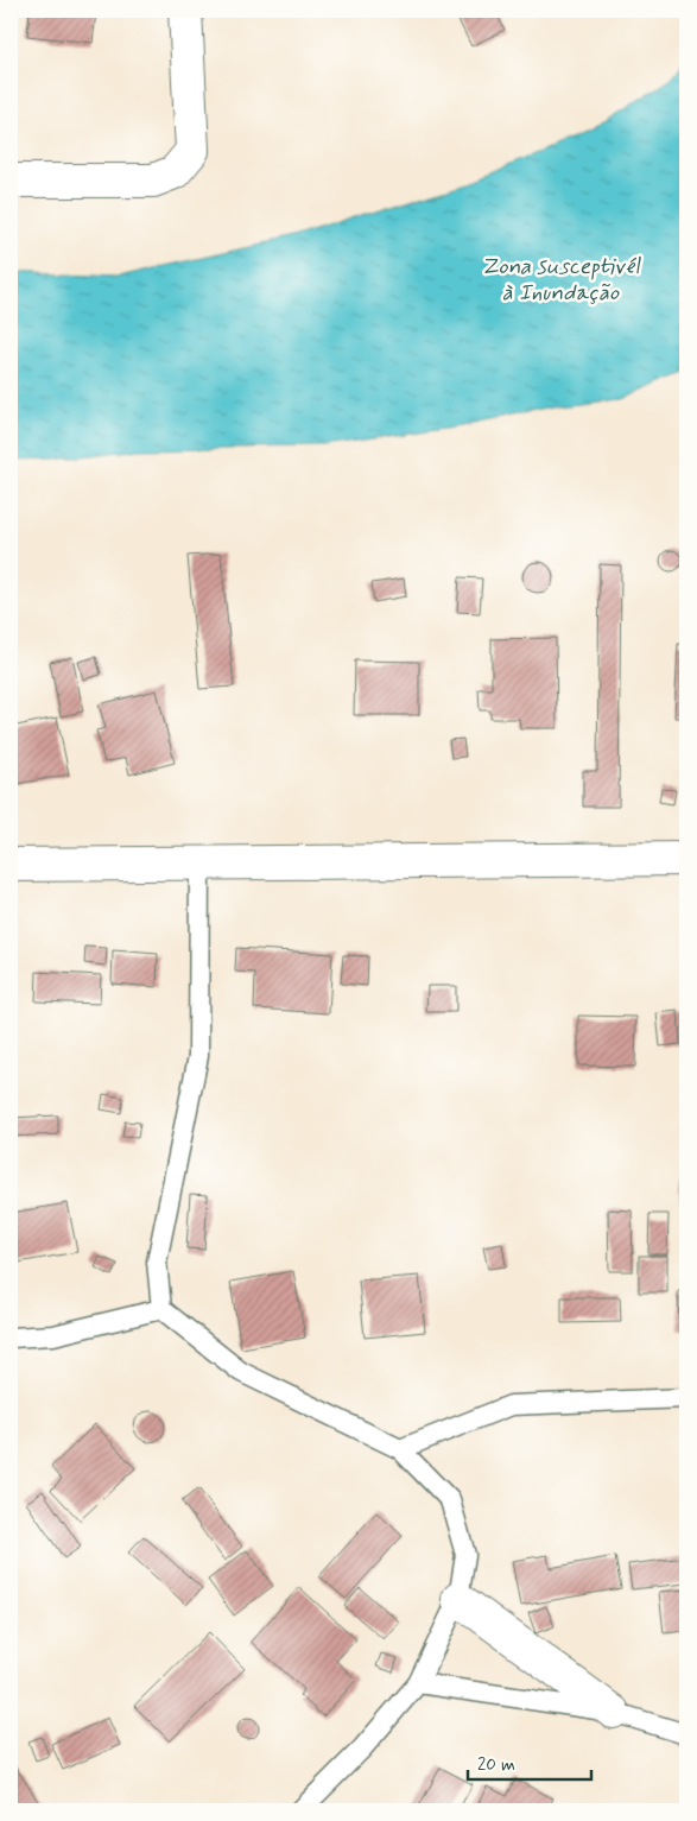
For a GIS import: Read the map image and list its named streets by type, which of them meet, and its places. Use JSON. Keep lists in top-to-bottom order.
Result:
{
  "water": ["Zona susceptivél à Inundação"],
  "scale_bar": "20 m"
}
